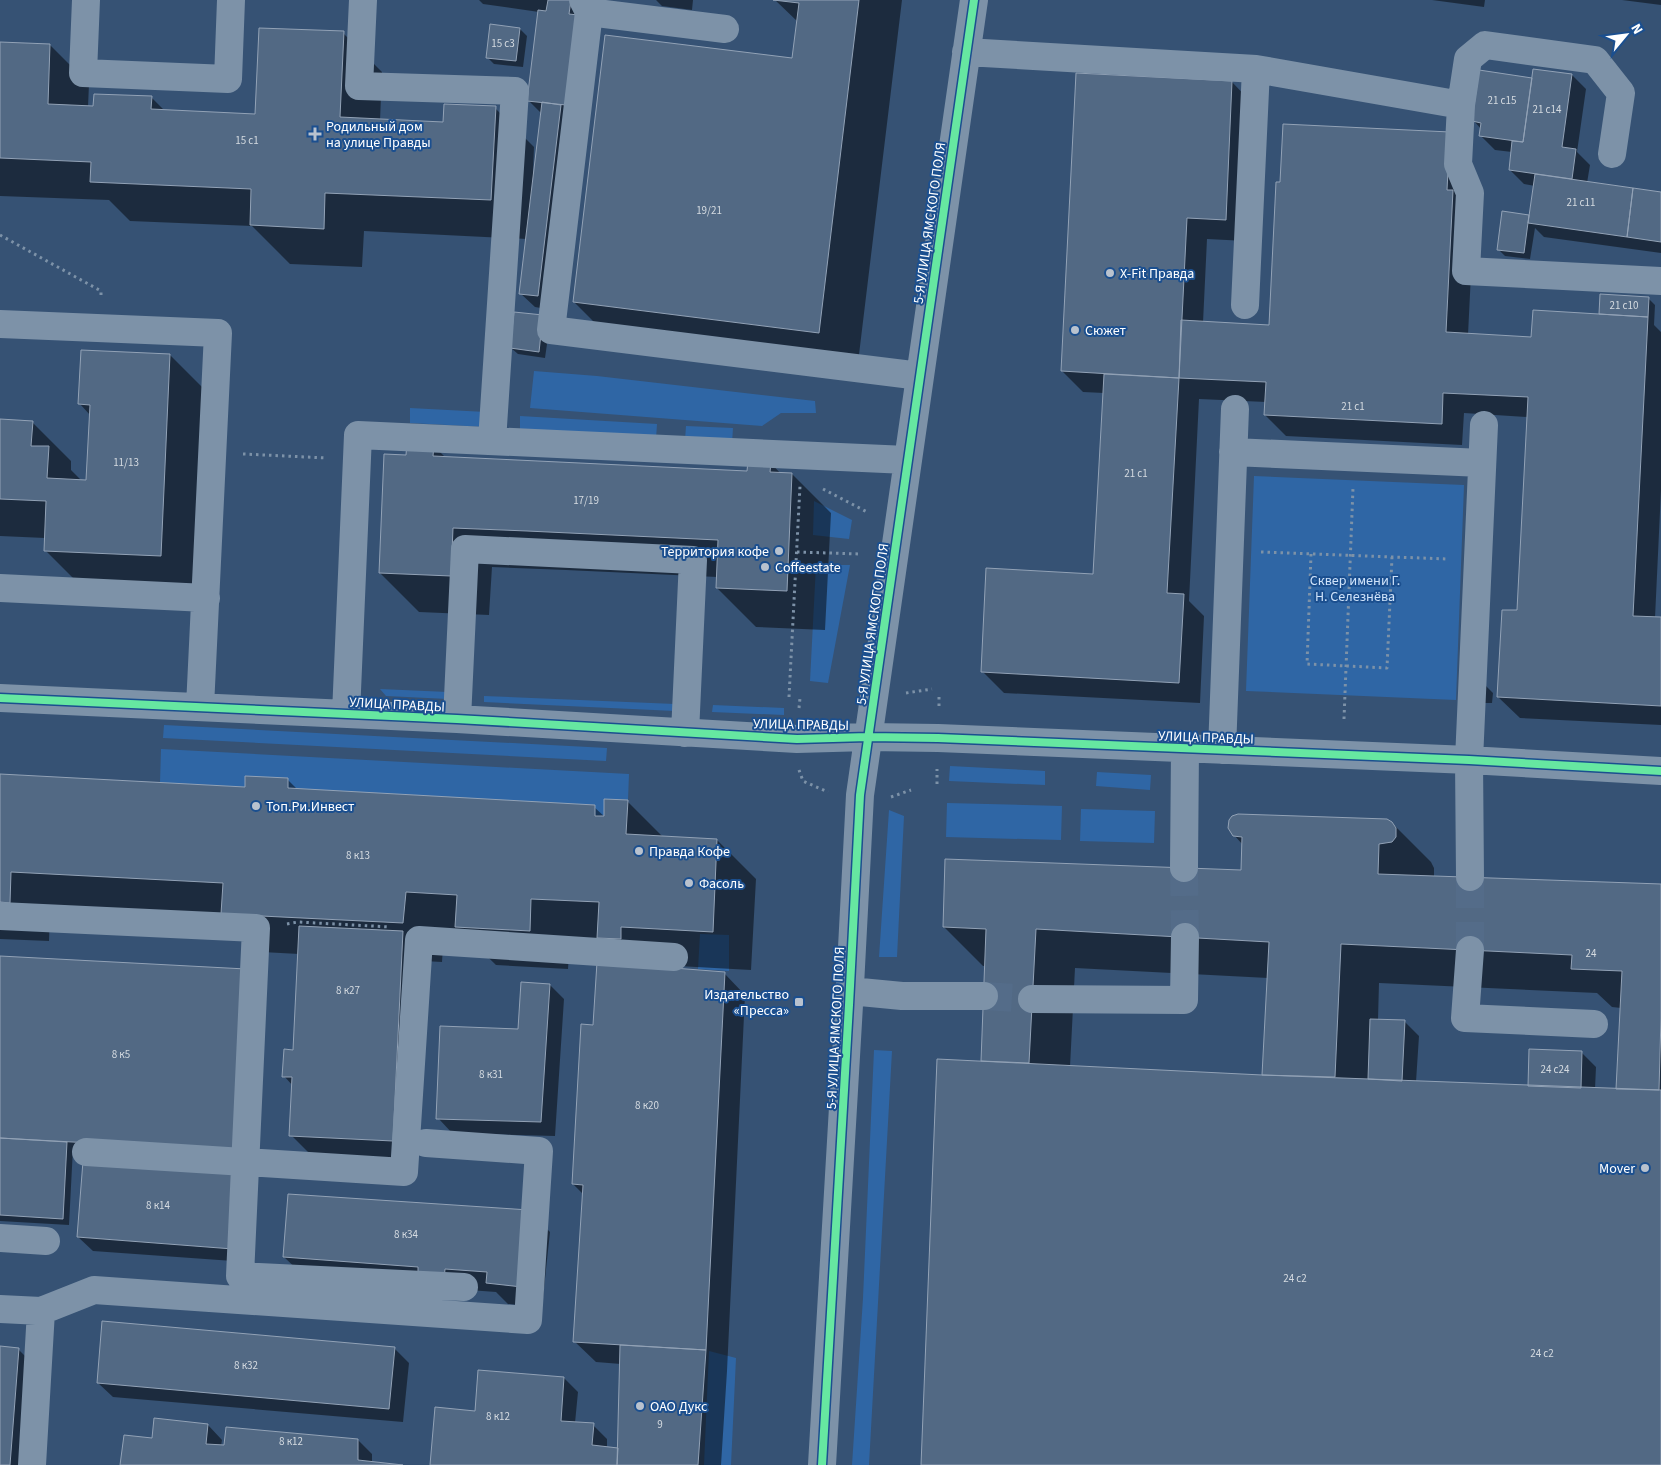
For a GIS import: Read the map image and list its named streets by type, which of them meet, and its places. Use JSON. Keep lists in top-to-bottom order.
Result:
{
  "streets": {
    "street": ["5-Я УЛИЦА ЯМСКОГО ПОЛЯ", "УЛИЦА ПРАВДЫ"]
  },
  "crossings": [
    ["5-Я УЛИЦА ЯМСКОГО ПОЛЯ", "УЛИЦА ПРАВДЫ"]
  ],
  "parks": ["Сквер имени Г. Н. Селезнёва"],
  "places": {
    "health": ["Родильный дом на улице Правды"],
    "other": [
      "X-Fit Правда",
      "Сюжет",
      "Территория кофе",
      "Coffeestate",
      "Топ.Ри.Инвест",
      "Правда Кофе",
      "Фасоль",
      "Mover",
      "OAO Дукс"
    ],
    "transit": ["Издательство «Пресса»"]
  },
  "house_numbers": [
    "15 с3",
    "21 с15",
    "21 с14",
    "15 с1",
    "21 с11",
    "19/21",
    "21 с10",
    "21 с1",
    "11/13",
    "21 с1",
    "17/19",
    "8 к13",
    "24",
    "8 к27",
    "8 к5",
    "24 с24",
    "8 к31",
    "8 к20",
    "8 к14",
    "8 к34",
    "24 с2",
    "24 с2",
    "8 к32",
    "8 к12",
    "9",
    "8 к12"
  ],
  "north": "top right"
}
